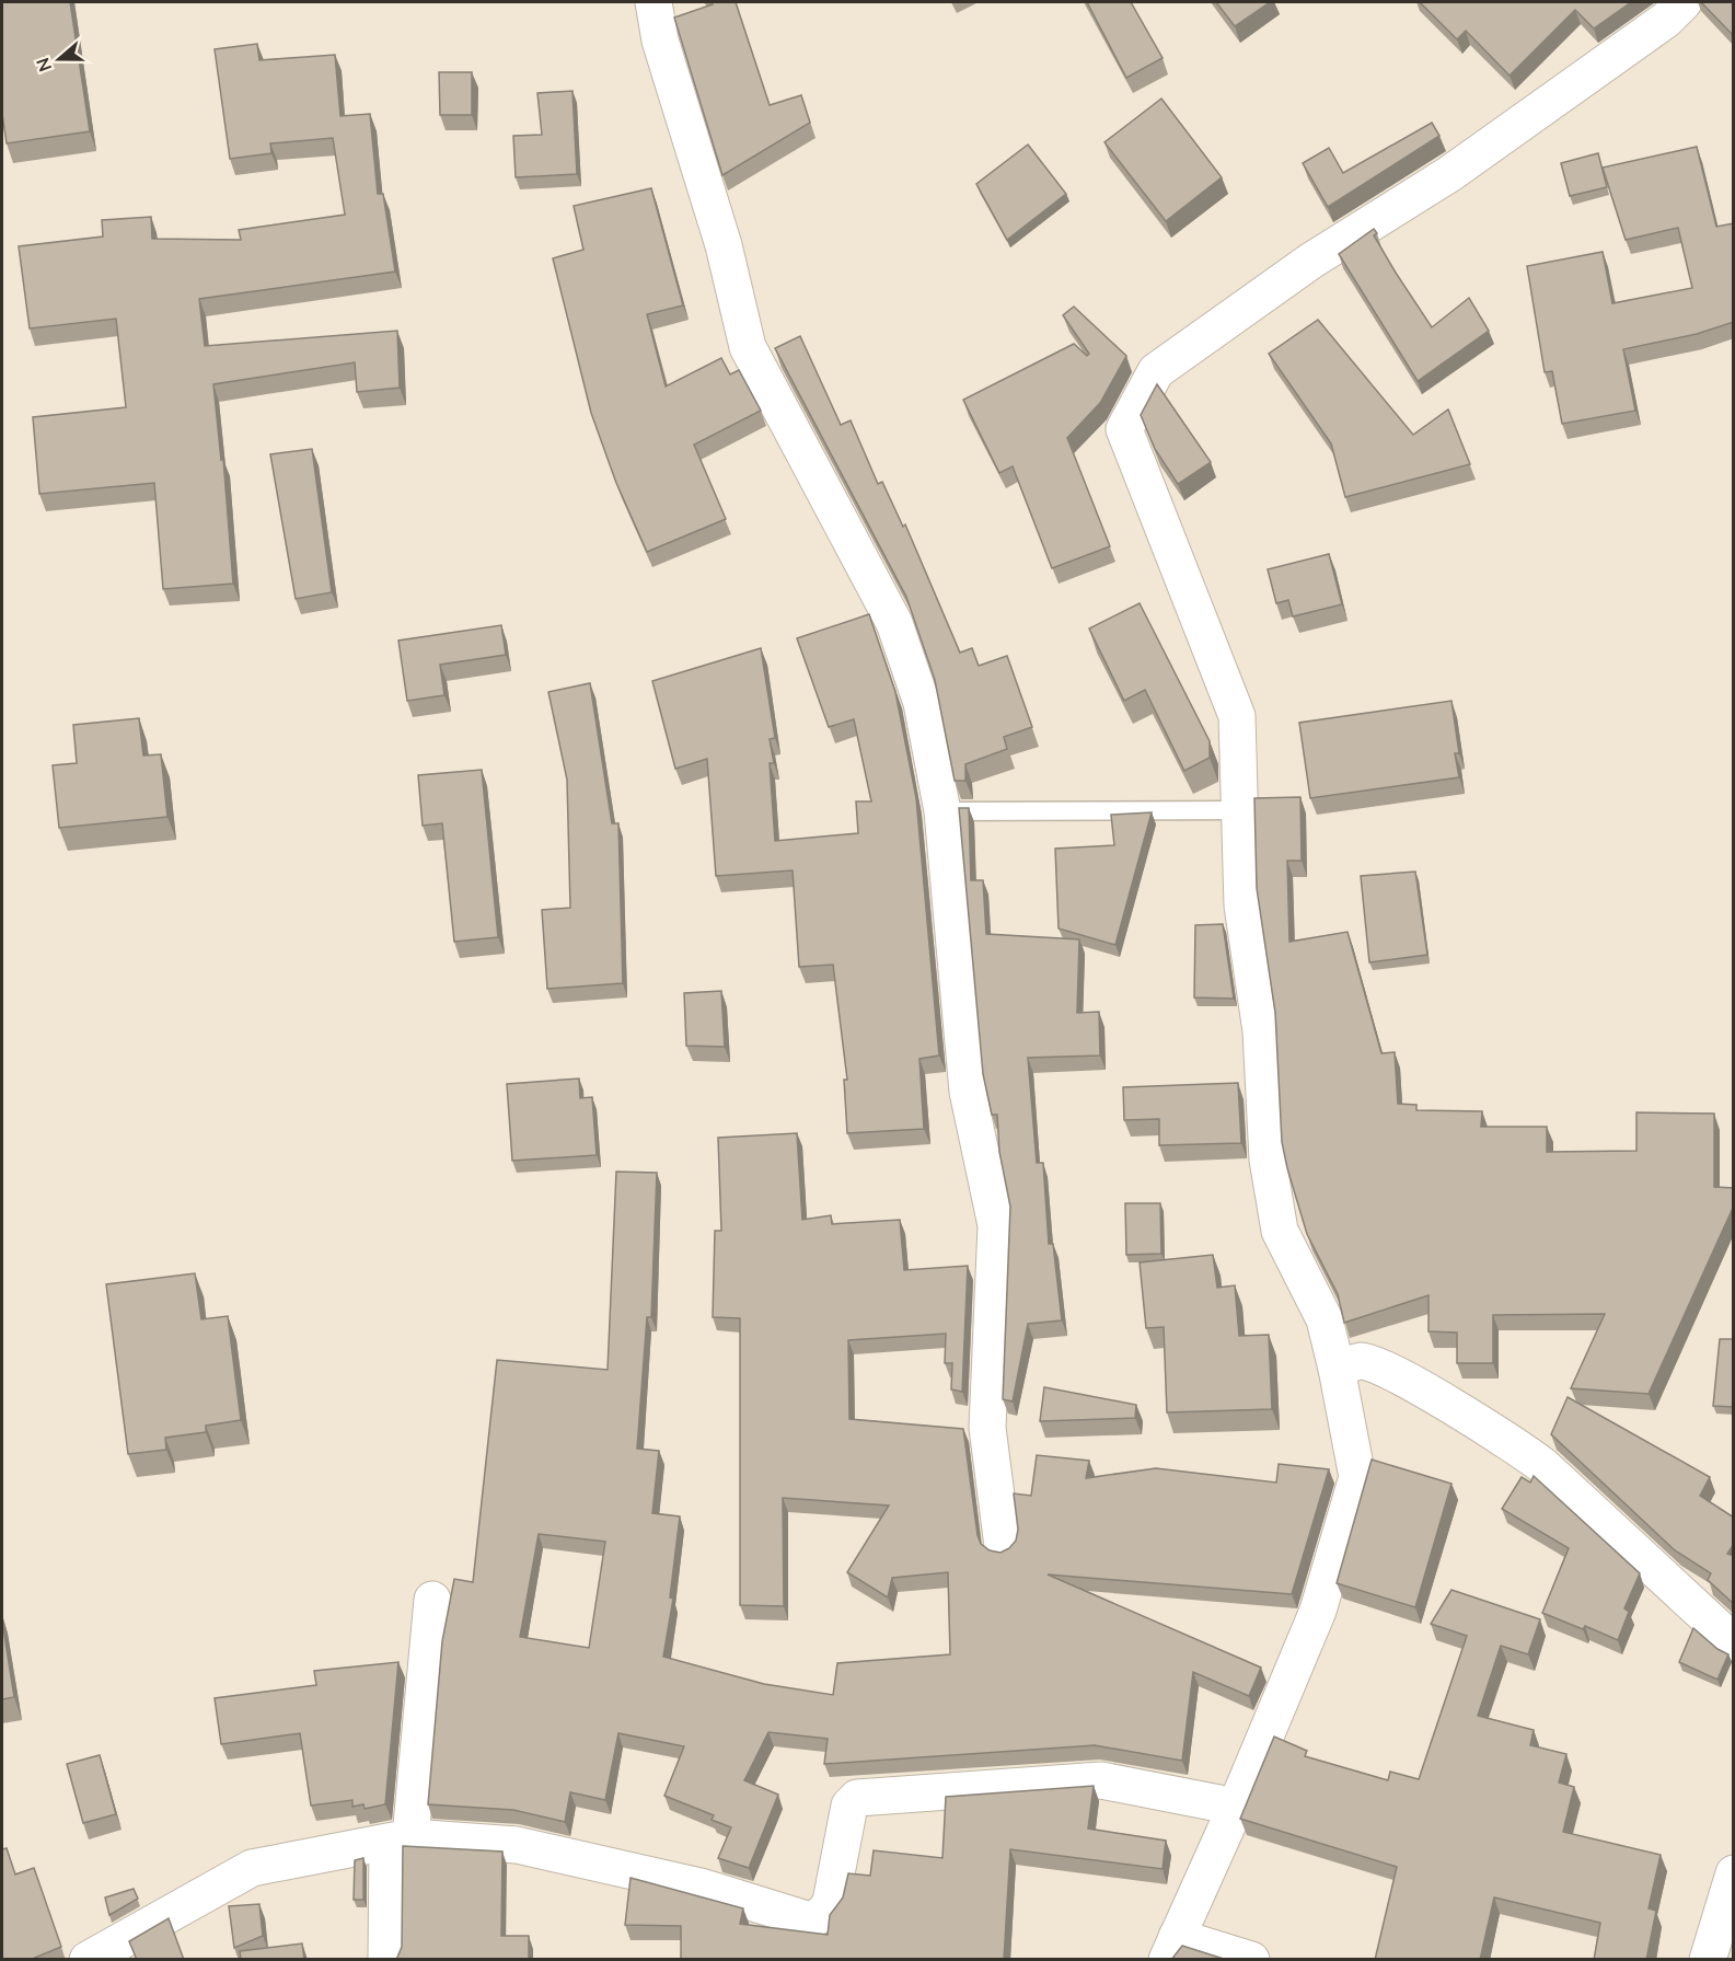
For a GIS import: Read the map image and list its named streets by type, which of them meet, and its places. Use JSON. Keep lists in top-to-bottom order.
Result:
{
  "north": "left"
}
